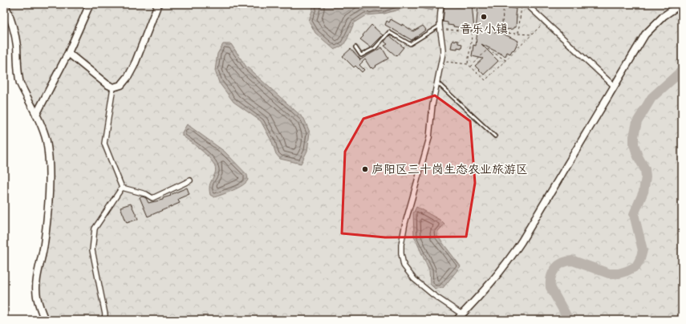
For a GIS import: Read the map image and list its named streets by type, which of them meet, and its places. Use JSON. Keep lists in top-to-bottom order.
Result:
{
  "places": ["音乐小镇", "庐阳区三十岗生态农业旅游区"]
}
